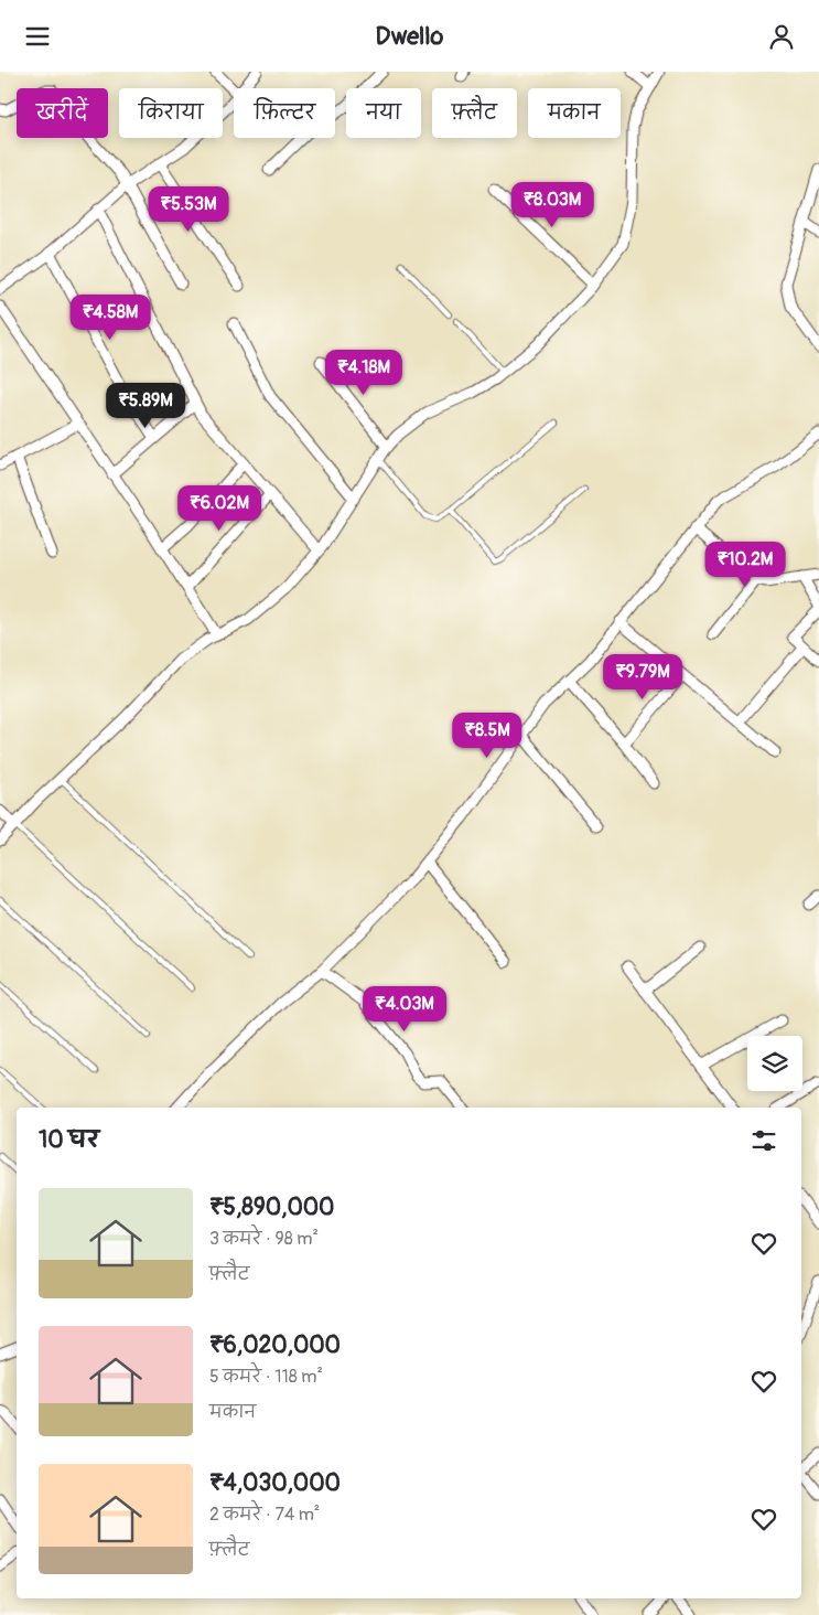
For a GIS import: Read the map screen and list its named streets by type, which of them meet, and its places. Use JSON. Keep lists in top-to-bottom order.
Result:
{
  "page": {
    "header": "Dwello",
    "chip": [
      "खरीदें",
      "किराया",
      "फ़िल्टर",
      "नया",
      "फ़्लैट",
      "मकान"
    ],
    "price": [
      "₹8.03M",
      "₹5.53M",
      "₹4.58M",
      "₹4.18M",
      "₹5.89M",
      "₹6.02M",
      "₹10.2M",
      "₹9.79M",
      "₹8.5M",
      "₹4.03M"
    ],
    "heading": "10 घर",
    "list": [
      {
        "name": "₹5,890,000",
        "note": "3 कमरे · 98 m² · फ़्लैट"
      },
      {
        "name": "₹6,020,000",
        "note": "5 कमरे · 118 m² · मकान"
      },
      {
        "name": "₹4,030,000",
        "note": "2 कमरे · 74 m² · फ़्लैट"
      }
    ]
  }
}
